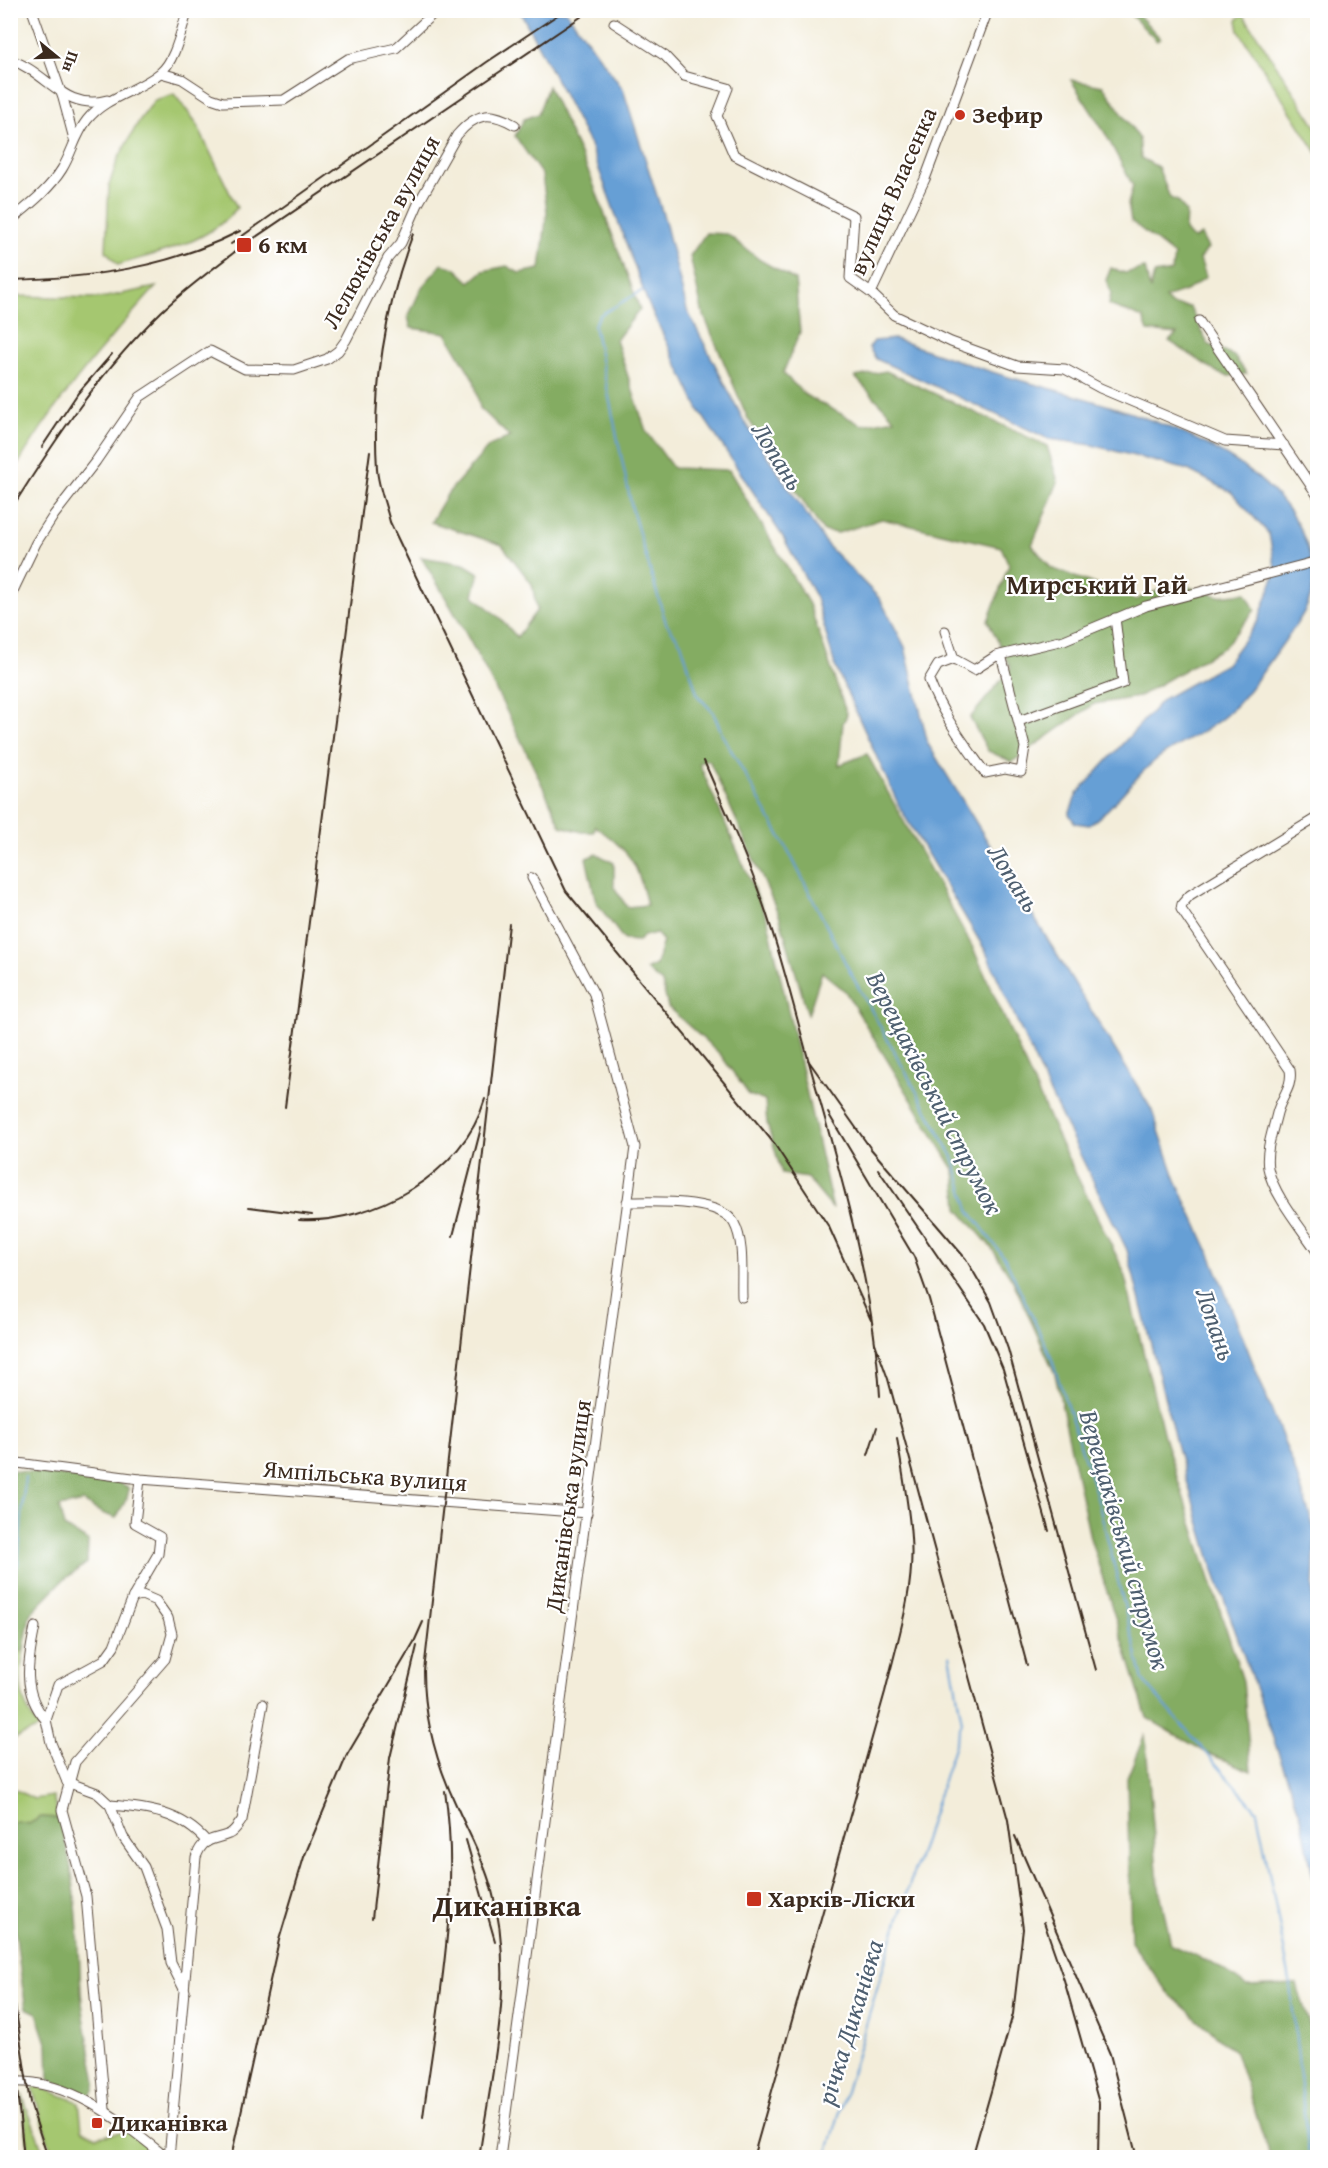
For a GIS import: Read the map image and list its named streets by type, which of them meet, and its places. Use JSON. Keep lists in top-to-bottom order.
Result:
{
  "streets": {
    "street": [
      "вулиця Власенка",
      "Лелюківська вулиця",
      "Ямпільська вулиця",
      "Диканівська вулиця"
    ]
  },
  "crossings": [
    ["Ямпільська вулиця", "Диканівська вулиця"]
  ],
  "districts": ["Мирський Гай", "Диканівка"],
  "water": ["Лопань", "Верещаківський струмок", "річка Диканівка"],
  "places": {
    "other": ["Зефир"],
    "transit": ["6 км", "Харків-Ліски", "Диканівка"]
  },
  "north": "right"
}
